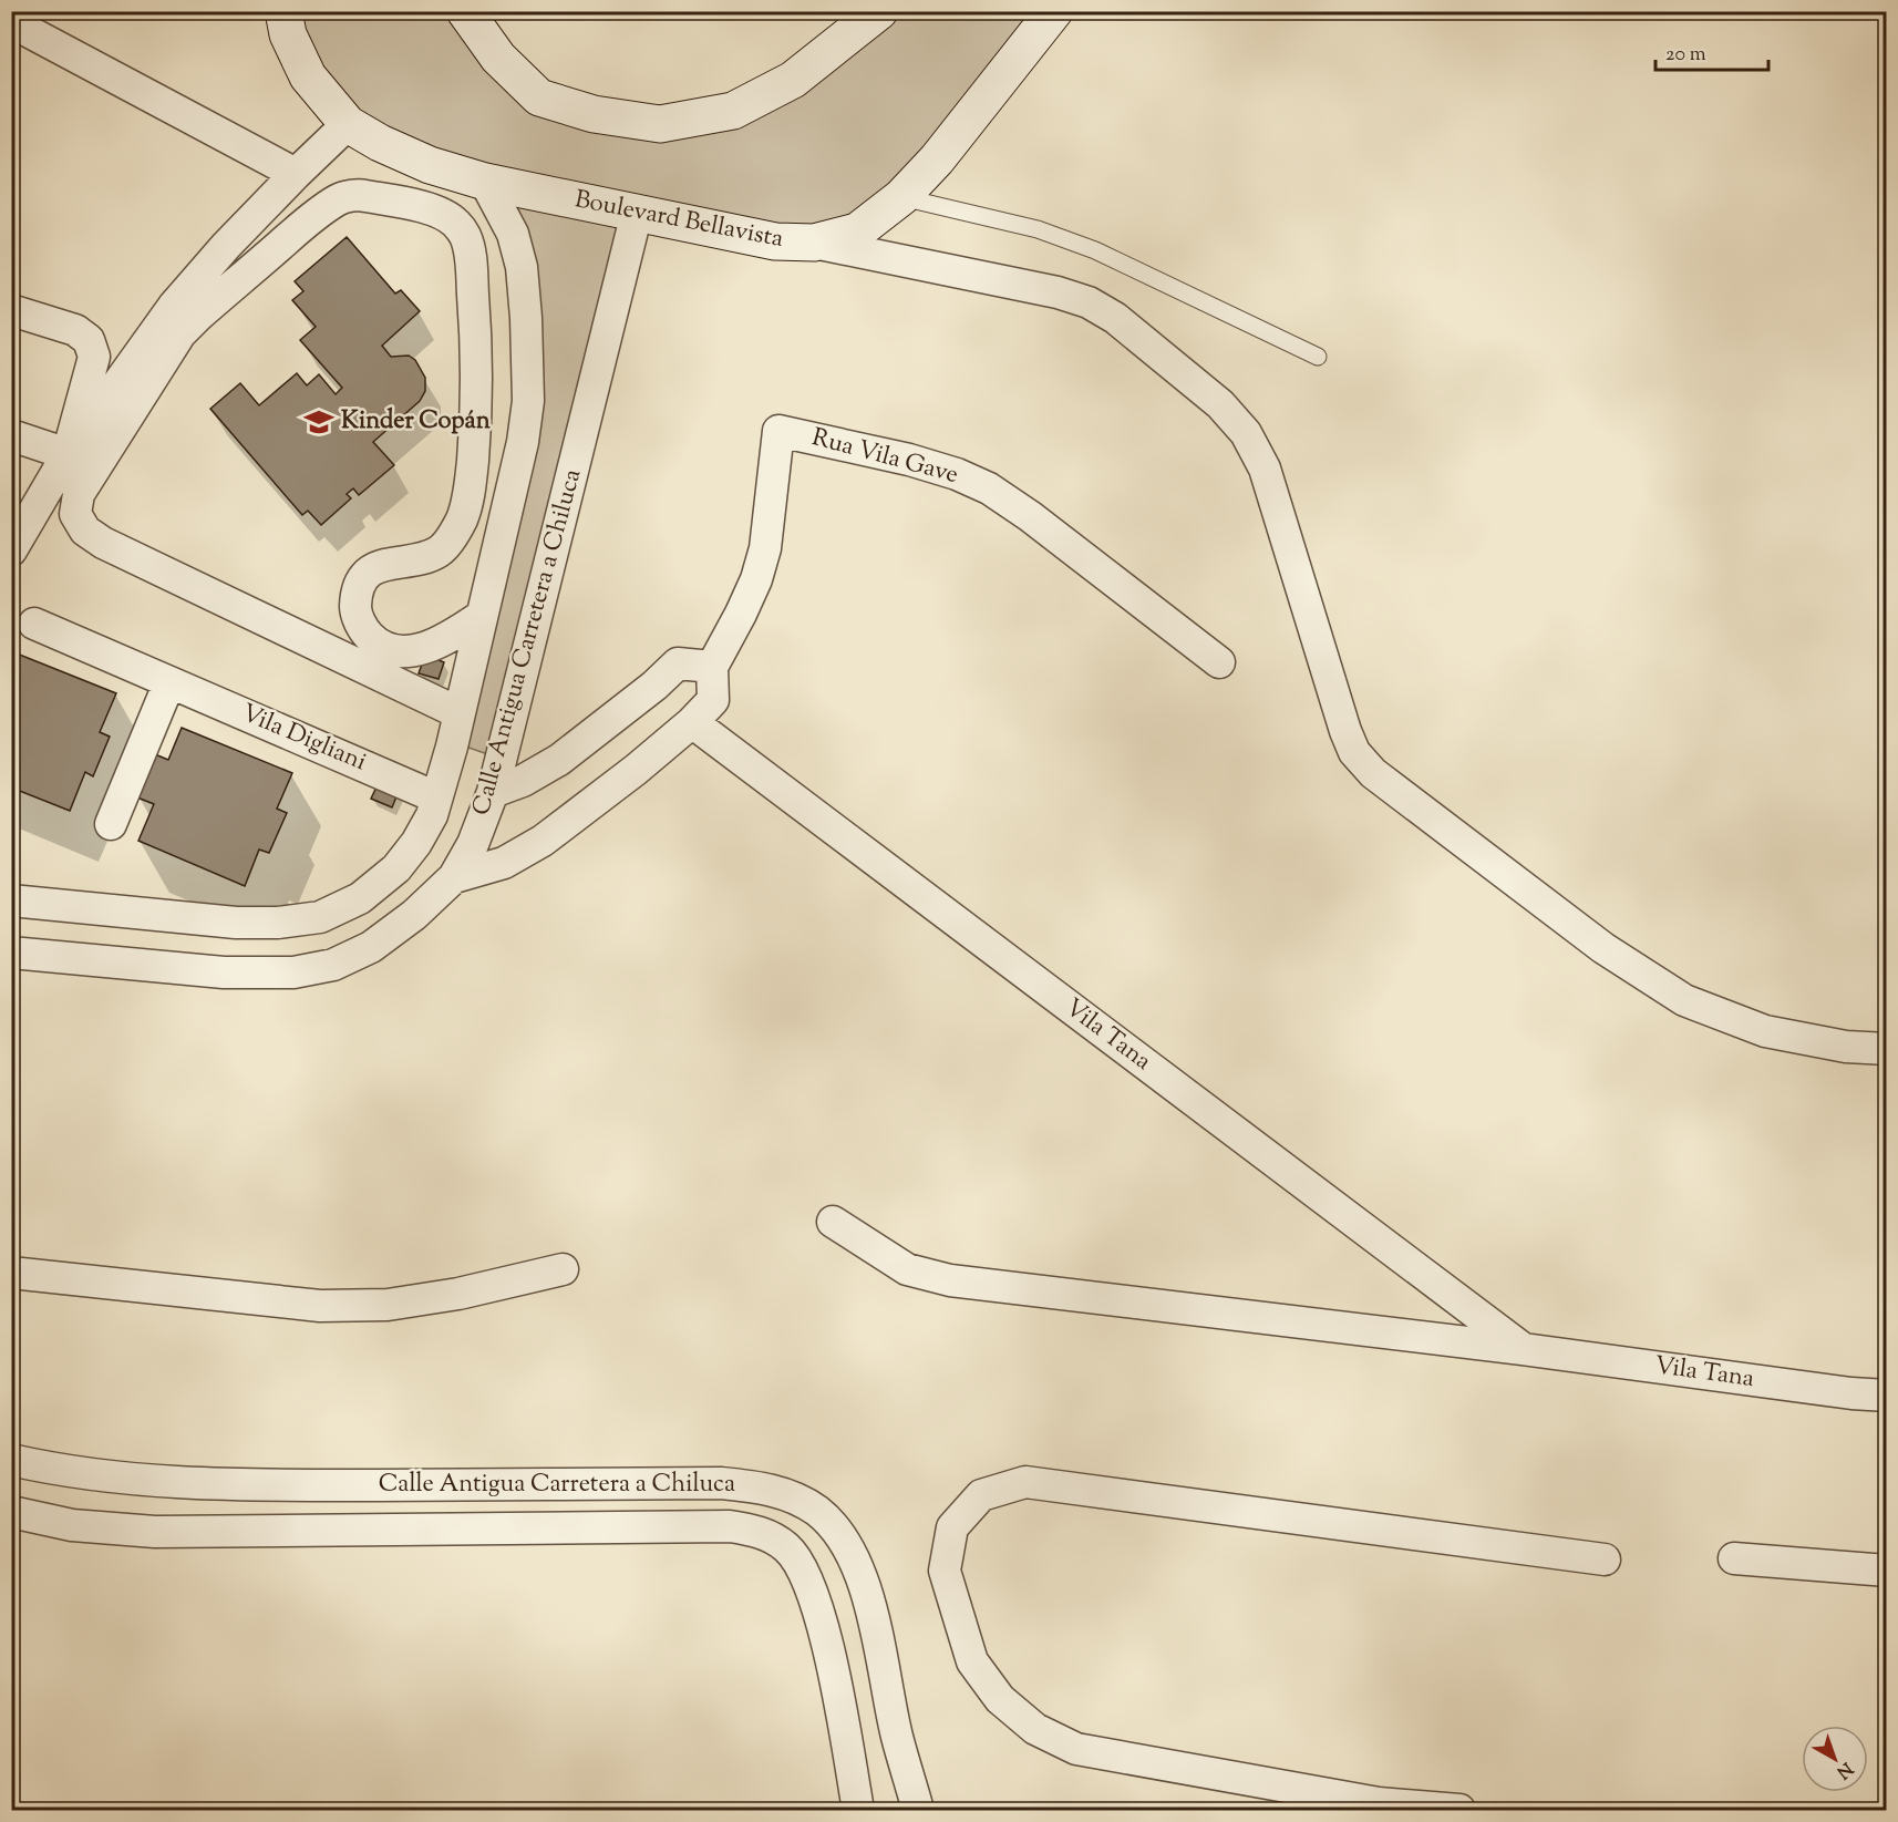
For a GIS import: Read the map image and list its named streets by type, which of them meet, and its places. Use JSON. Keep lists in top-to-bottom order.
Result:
{
  "streets": {
    "main road": ["Boulevard Bellavista"],
    "street": [
      "Rua Vila Gave",
      "Calle Antigua Carretera a Chiluca",
      "Vila Digliani",
      "Vila Tana"
    ]
  },
  "crossings": [
    ["Boulevard Bellavista", "Calle Antigua Carretera a Chiluca"],
    ["Calle Antigua Carretera a Chiluca", "Vila Digliani"]
  ],
  "places": {
    "school or university": ["Kinder Copán"]
  },
  "scale_bar": "20 m",
  "north": "bottom right"
}
